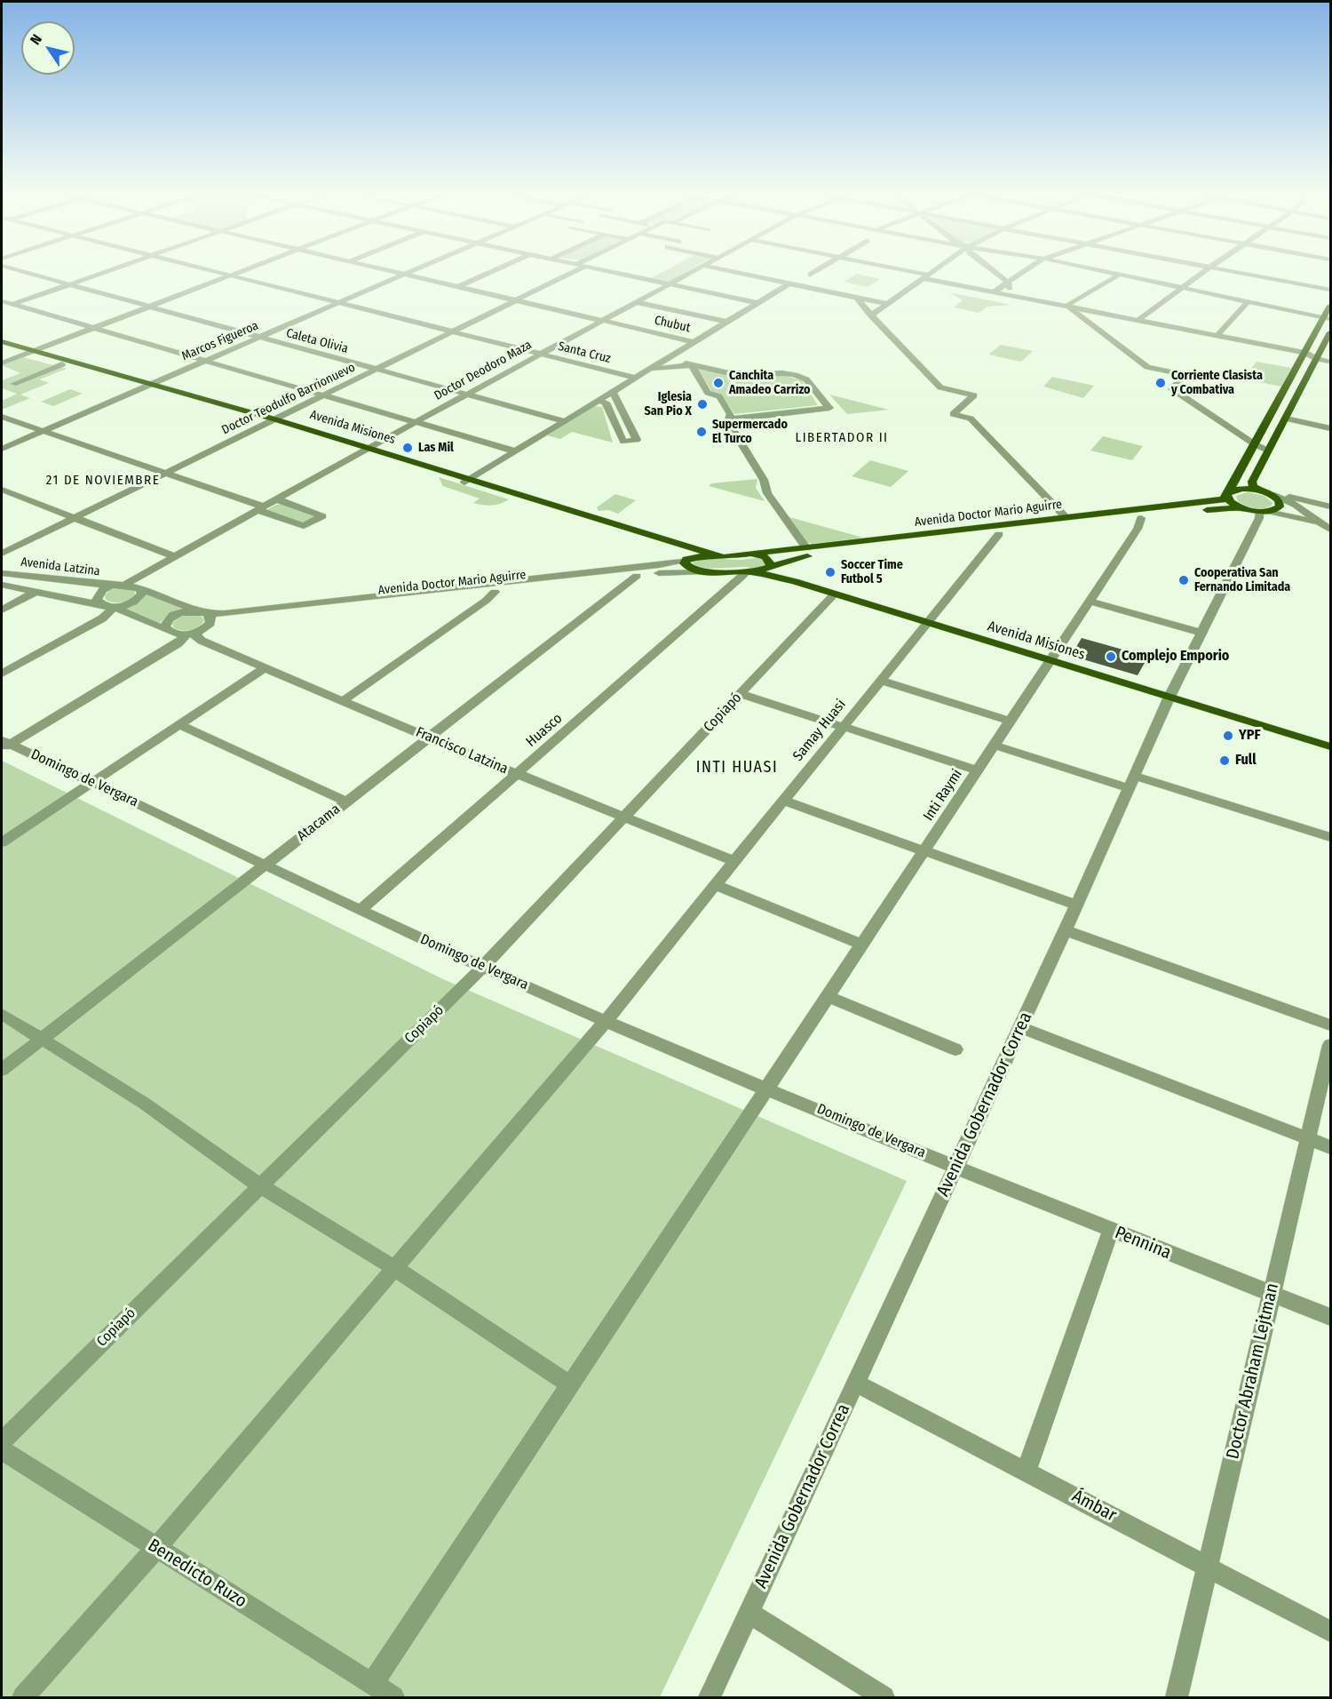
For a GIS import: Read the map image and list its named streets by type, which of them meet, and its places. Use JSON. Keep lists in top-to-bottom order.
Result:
{
  "streets": {
    "main road": ["Avenida Misiones", "Avenida Doctor Mario Aguirre"],
    "street": [
      "Chubut",
      "Marcos Figueroa",
      "Caleta Olivia",
      "Santa Cruz",
      "Doctor Deodoro Maza",
      "Doctor Teodulfo Barrionuevo",
      "Avenida Latzina",
      "Copiapó",
      "Huasco",
      "Samay Huasi",
      "Francisco Latzina",
      "Domingo de Vergara",
      "Inti Raymi",
      "Atacama",
      "Avenida Gobernador Correa",
      "Pennina",
      "Doctor Abraham Lejtman",
      "Ámbar",
      "Benedicto Ruzo"
    ]
  },
  "crossings": [
    ["Chubut", "Marcos Figueroa"],
    ["Chubut", "Doctor Deodoro Maza"],
    ["Chubut", "Doctor Teodulfo Barrionuevo"],
    ["Marcos Figueroa", "Caleta Olivia"],
    ["Marcos Figueroa", "Santa Cruz"],
    ["Marcos Figueroa", "Avenida Misiones"],
    ["Caleta Olivia", "Doctor Deodoro Maza"],
    ["Caleta Olivia", "Doctor Teodulfo Barrionuevo"],
    ["Santa Cruz", "Doctor Deodoro Maza"],
    ["Santa Cruz", "Doctor Teodulfo Barrionuevo"],
    ["Doctor Deodoro Maza", "Avenida Misiones"],
    ["Doctor Deodoro Maza", "Avenida Latzina"],
    ["Doctor Teodulfo Barrionuevo", "Avenida Misiones"],
    ["Avenida Misiones", "Avenida Doctor Mario Aguirre"],
    ["Avenida Misiones", "Copiapó"],
    ["Avenida Misiones", "Huasco"],
    ["Avenida Misiones", "Samay Huasi"],
    ["Avenida Misiones", "Inti Raymi"],
    ["Avenida Misiones", "Avenida Gobernador Correa"],
    ["Avenida Doctor Mario Aguirre", "Avenida Latzina"],
    ["Avenida Doctor Mario Aguirre", "Huasco"],
    ["Avenida Doctor Mario Aguirre", "Samay Huasi"],
    ["Avenida Doctor Mario Aguirre", "Francisco Latzina"],
    ["Avenida Doctor Mario Aguirre", "Domingo de Vergara"],
    ["Avenida Doctor Mario Aguirre", "Inti Raymi"],
    ["Avenida Doctor Mario Aguirre", "Atacama"],
    ["Avenida Doctor Mario Aguirre", "Avenida Gobernador Correa"],
    ["Avenida Latzina", "Francisco Latzina"],
    ["Copiapó", "Francisco Latzina"],
    ["Copiapó", "Domingo de Vergara"],
    ["Huasco", "Francisco Latzina"],
    ["Huasco", "Domingo de Vergara"],
    ["Samay Huasi", "Francisco Latzina"],
    ["Samay Huasi", "Domingo de Vergara"],
    ["Samay Huasi", "Benedicto Ruzo"],
    ["Francisco Latzina", "Atacama"],
    ["Domingo de Vergara", "Inti Raymi"],
    ["Domingo de Vergara", "Atacama"],
    ["Domingo de Vergara", "Avenida Gobernador Correa"],
    ["Domingo de Vergara", "Pennina"],
    ["Inti Raymi", "Benedicto Ruzo"],
    ["Avenida Gobernador Correa", "Pennina"],
    ["Avenida Gobernador Correa", "Ámbar"],
    ["Pennina", "Doctor Abraham Lejtman"],
    ["Doctor Abraham Lejtman", "Ámbar"]
  ],
  "districts": ["LIBERTADOR II", "21 DE NOVIEMBRE", "INTI HUASI"],
  "places": [
    "Canchita Amadeo Carrizo",
    "Corriente Clasista y Combativa",
    "Iglesia San Pio X",
    "Supermercado El Turco",
    "Las Mil",
    "Soccer Time Futbol 5",
    "Cooperativa San Fernando Limitada",
    "Complejo Emporio",
    "YPF",
    "Full"
  ],
  "north": "top left"
}
